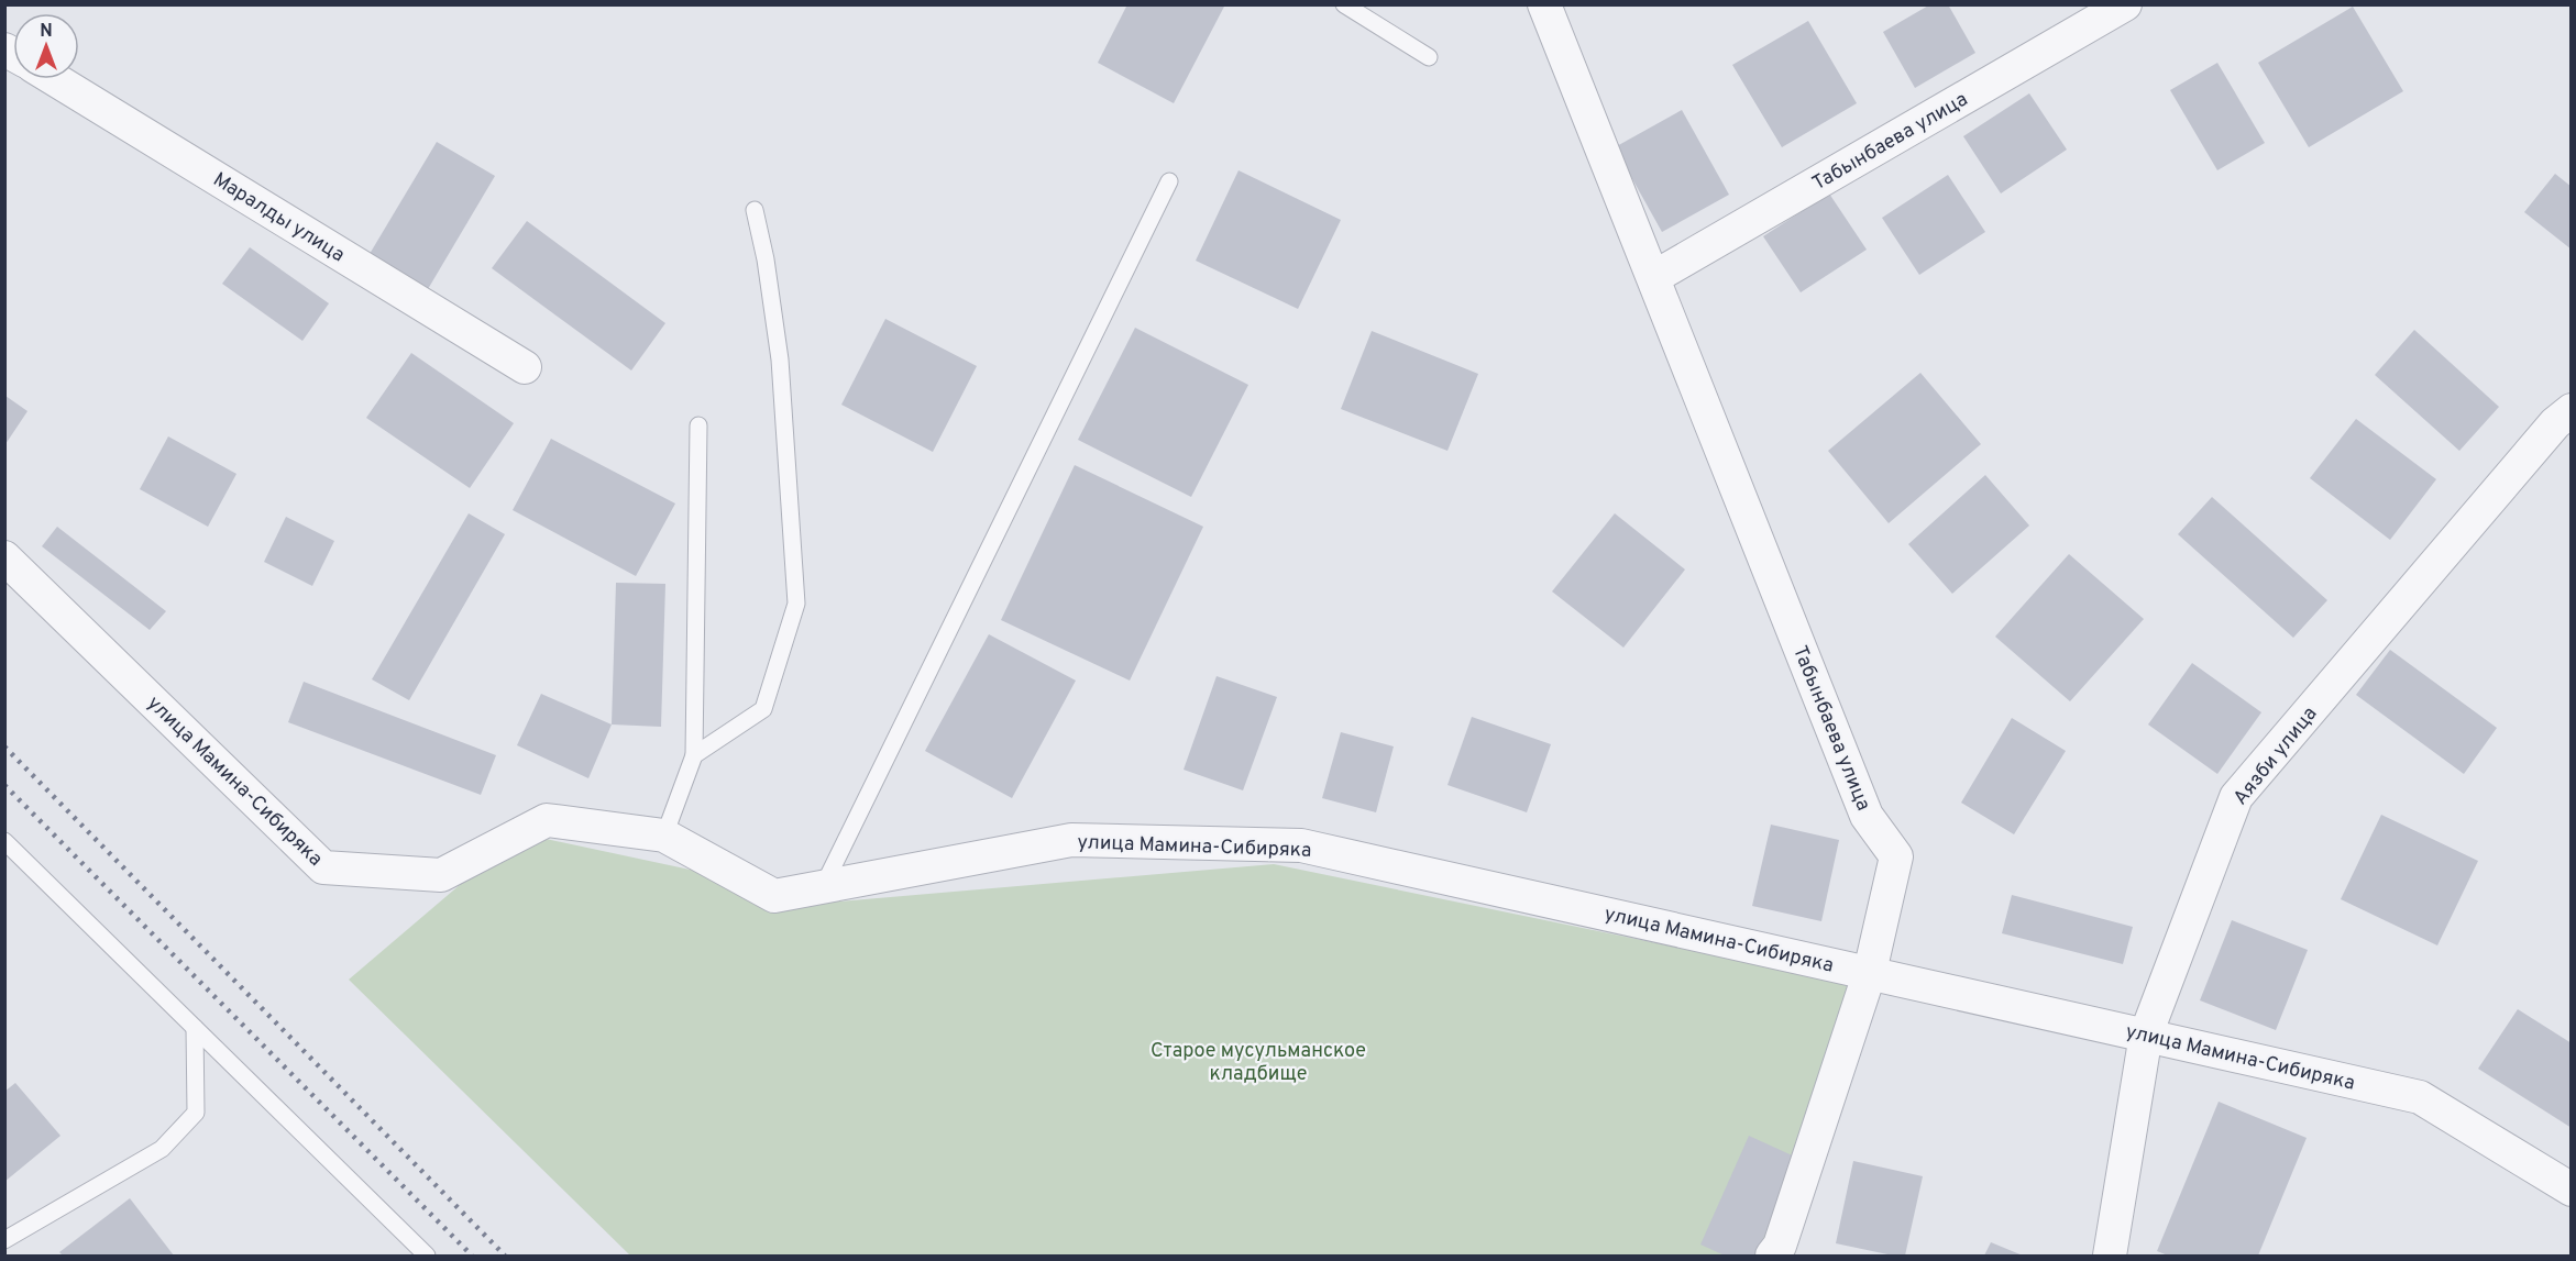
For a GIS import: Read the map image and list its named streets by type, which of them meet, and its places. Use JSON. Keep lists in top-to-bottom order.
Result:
{
  "streets": {
    "street": [
      "Табынбаева улица",
      "Маралды улица",
      "Аязби улица",
      "улица Мамина-Сибиряка"
    ]
  },
  "crossings": [
    ["Табынбаева улица", "улица Мамина-Сибиряка"],
    ["Аязби улица", "улица Мамина-Сибиряка"]
  ],
  "parks": ["Старое мусульманское кладбище"],
  "north": "top"
}
